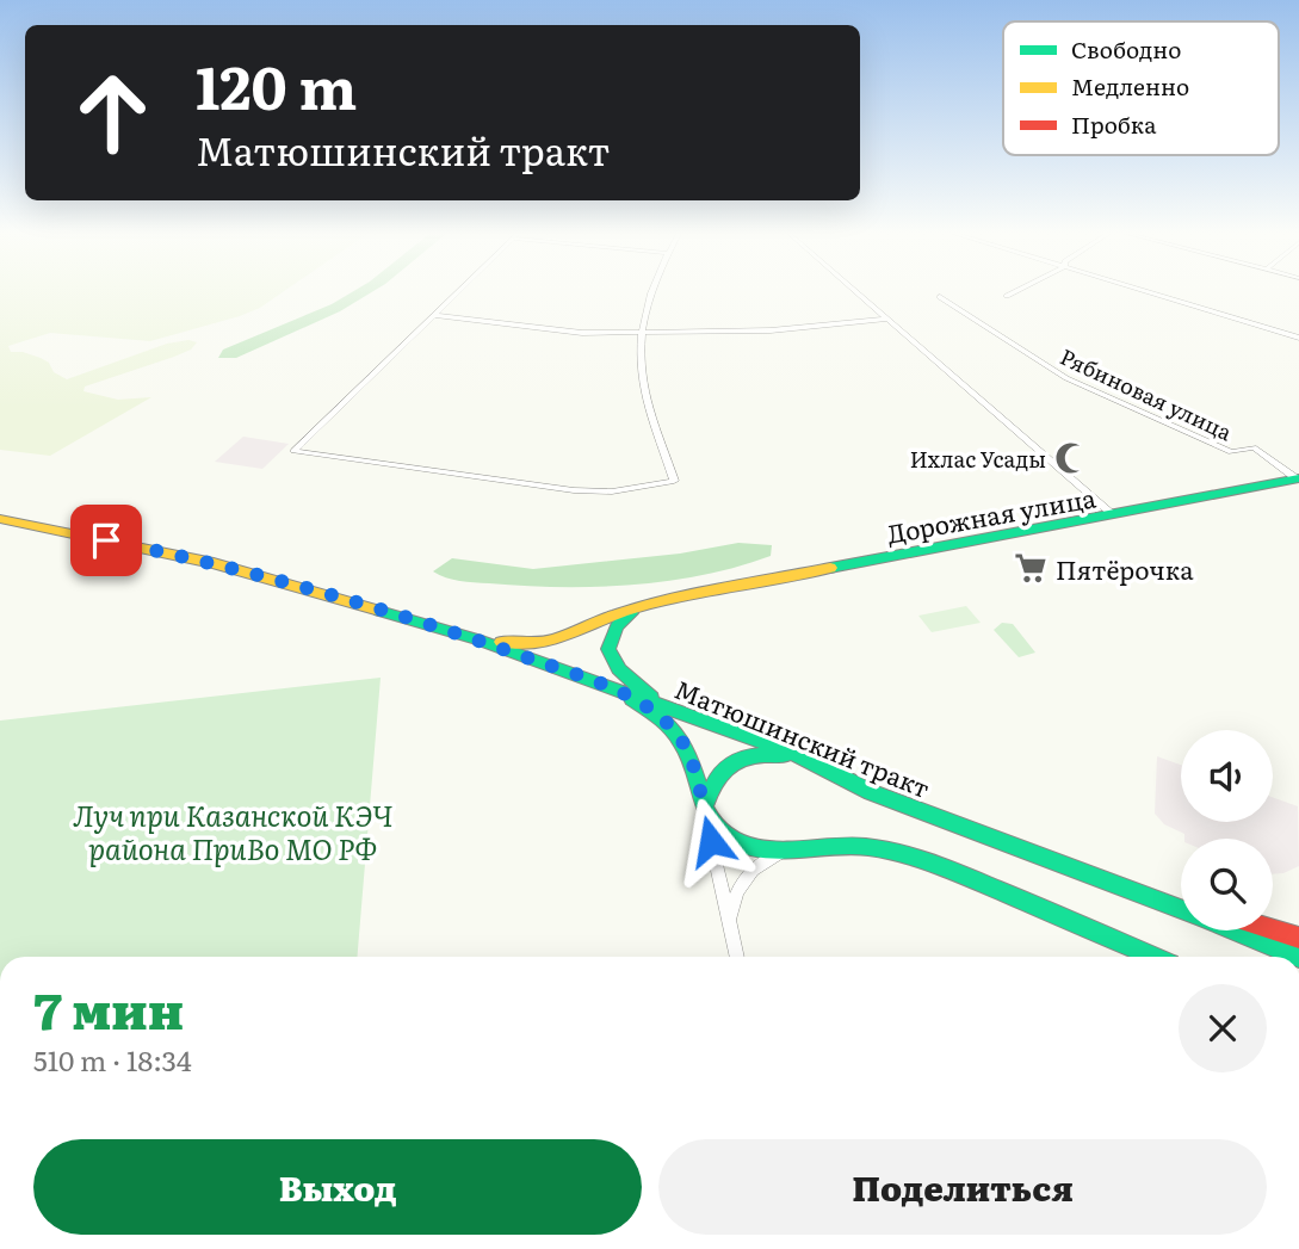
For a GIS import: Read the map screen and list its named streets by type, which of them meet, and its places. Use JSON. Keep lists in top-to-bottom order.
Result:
{
  "streets": {
    "street": ["Рябиновая улица", "Дорожная улица", "Матюшинский тракт"]
  },
  "crossings": [
    ["Рябиновая улица", "Дорожная улица"],
    ["Дорожная улица", "Матюшинский тракт"]
  ],
  "parks": ["Луч при Казанской КЭЧ района ПриВо МО РФ"],
  "places": {
    "mosque": ["Ихлас Усады"],
    "supermarket": ["Пятёрочка"]
  },
  "legend": ["Свободно", "Медленно", "Пробка"],
  "page": {
    "turn": ["120 m", "Матюшинский тракт"],
    "heading": ["7 мин", "510 m · 18:34"],
    "buttons": ["Выход", "Поделиться"]
  }
}
